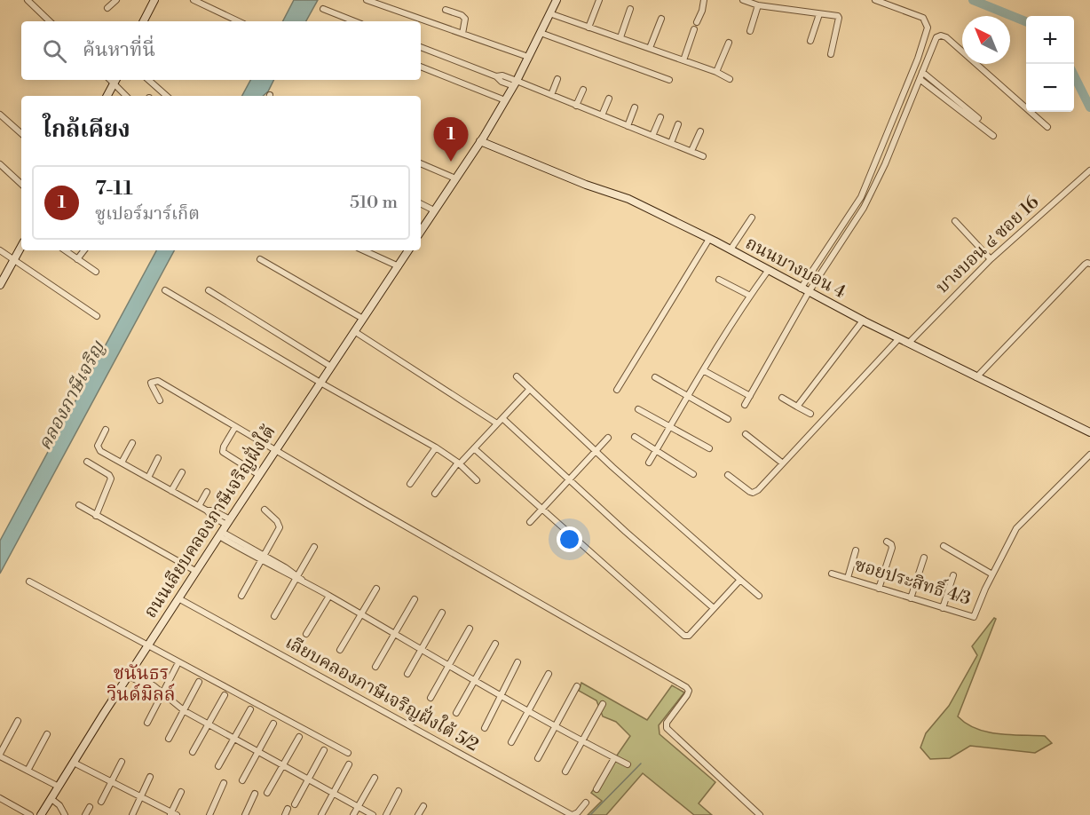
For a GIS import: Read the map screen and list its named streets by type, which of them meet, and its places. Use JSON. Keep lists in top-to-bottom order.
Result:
{
  "streets": {
    "street": [
      "บางบอน ๔ ซอย 16",
      "ถนนบางบอน 4",
      "ถนนเลียบคลองภาษีเจริญฝั่งใต้",
      "ซอยประสิทธิ์ 4/3",
      "เลียบคลองภาษีเจริญฝั่งใต้ 5/2"
    ]
  },
  "crossings": [
    ["บางบอน ๔ ซอย 16", "ถนนบางบอน 4"],
    ["ถนนเลียบคลองภาษีเจริญฝั่งใต้", "เลียบคลองภาษีเจริญฝั่งใต้ 5/2"]
  ],
  "districts": ["ชนันธร วินด์มิลล์"],
  "water": ["คลองภาษีเจริญ"],
  "north": "top left",
  "page": {
    "map_buttons": ["+", "−"],
    "search": "ค้นหาที่นี่",
    "heading": "ใกล้เคียง",
    "pins": "1",
    "list": [
      {
        "mark": "1",
        "name": "7-11",
        "note": "ซูเปอร์มาร์เก็ต",
        "value": "510 m"
      }
    ]
  }
}
